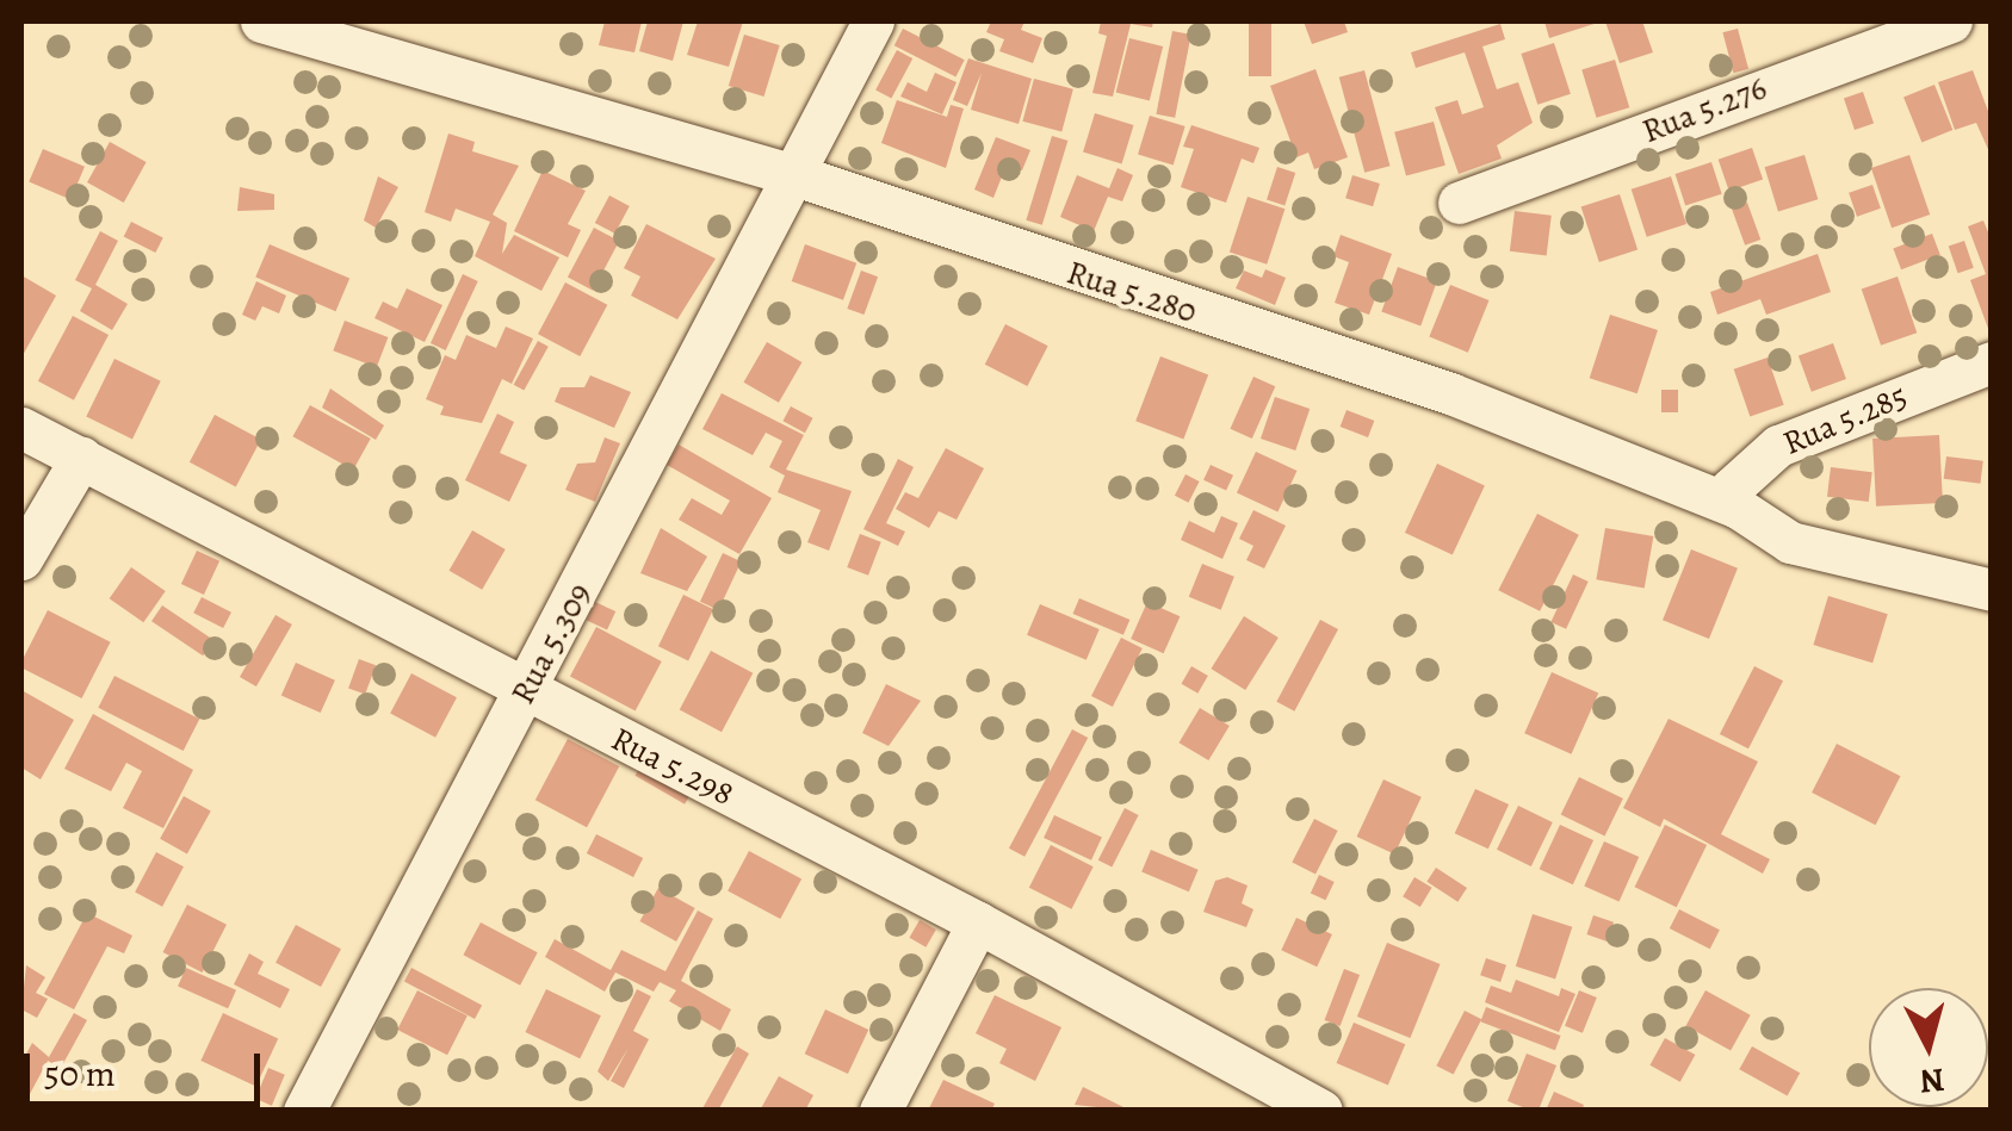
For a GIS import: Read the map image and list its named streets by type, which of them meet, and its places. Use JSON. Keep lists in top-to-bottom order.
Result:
{
  "streets": {
    "street": [
      "Rua 5.276",
      "Rua 5.280",
      "Rua 5.285",
      "Rua 5.309",
      "Rua 5.298"
    ]
  },
  "crossings": [
    ["Rua 5.280", "Rua 5.285"],
    ["Rua 5.280", "Rua 5.309"],
    ["Rua 5.309", "Rua 5.298"]
  ],
  "scale_bar": "50 m",
  "north": "bottom"
}
